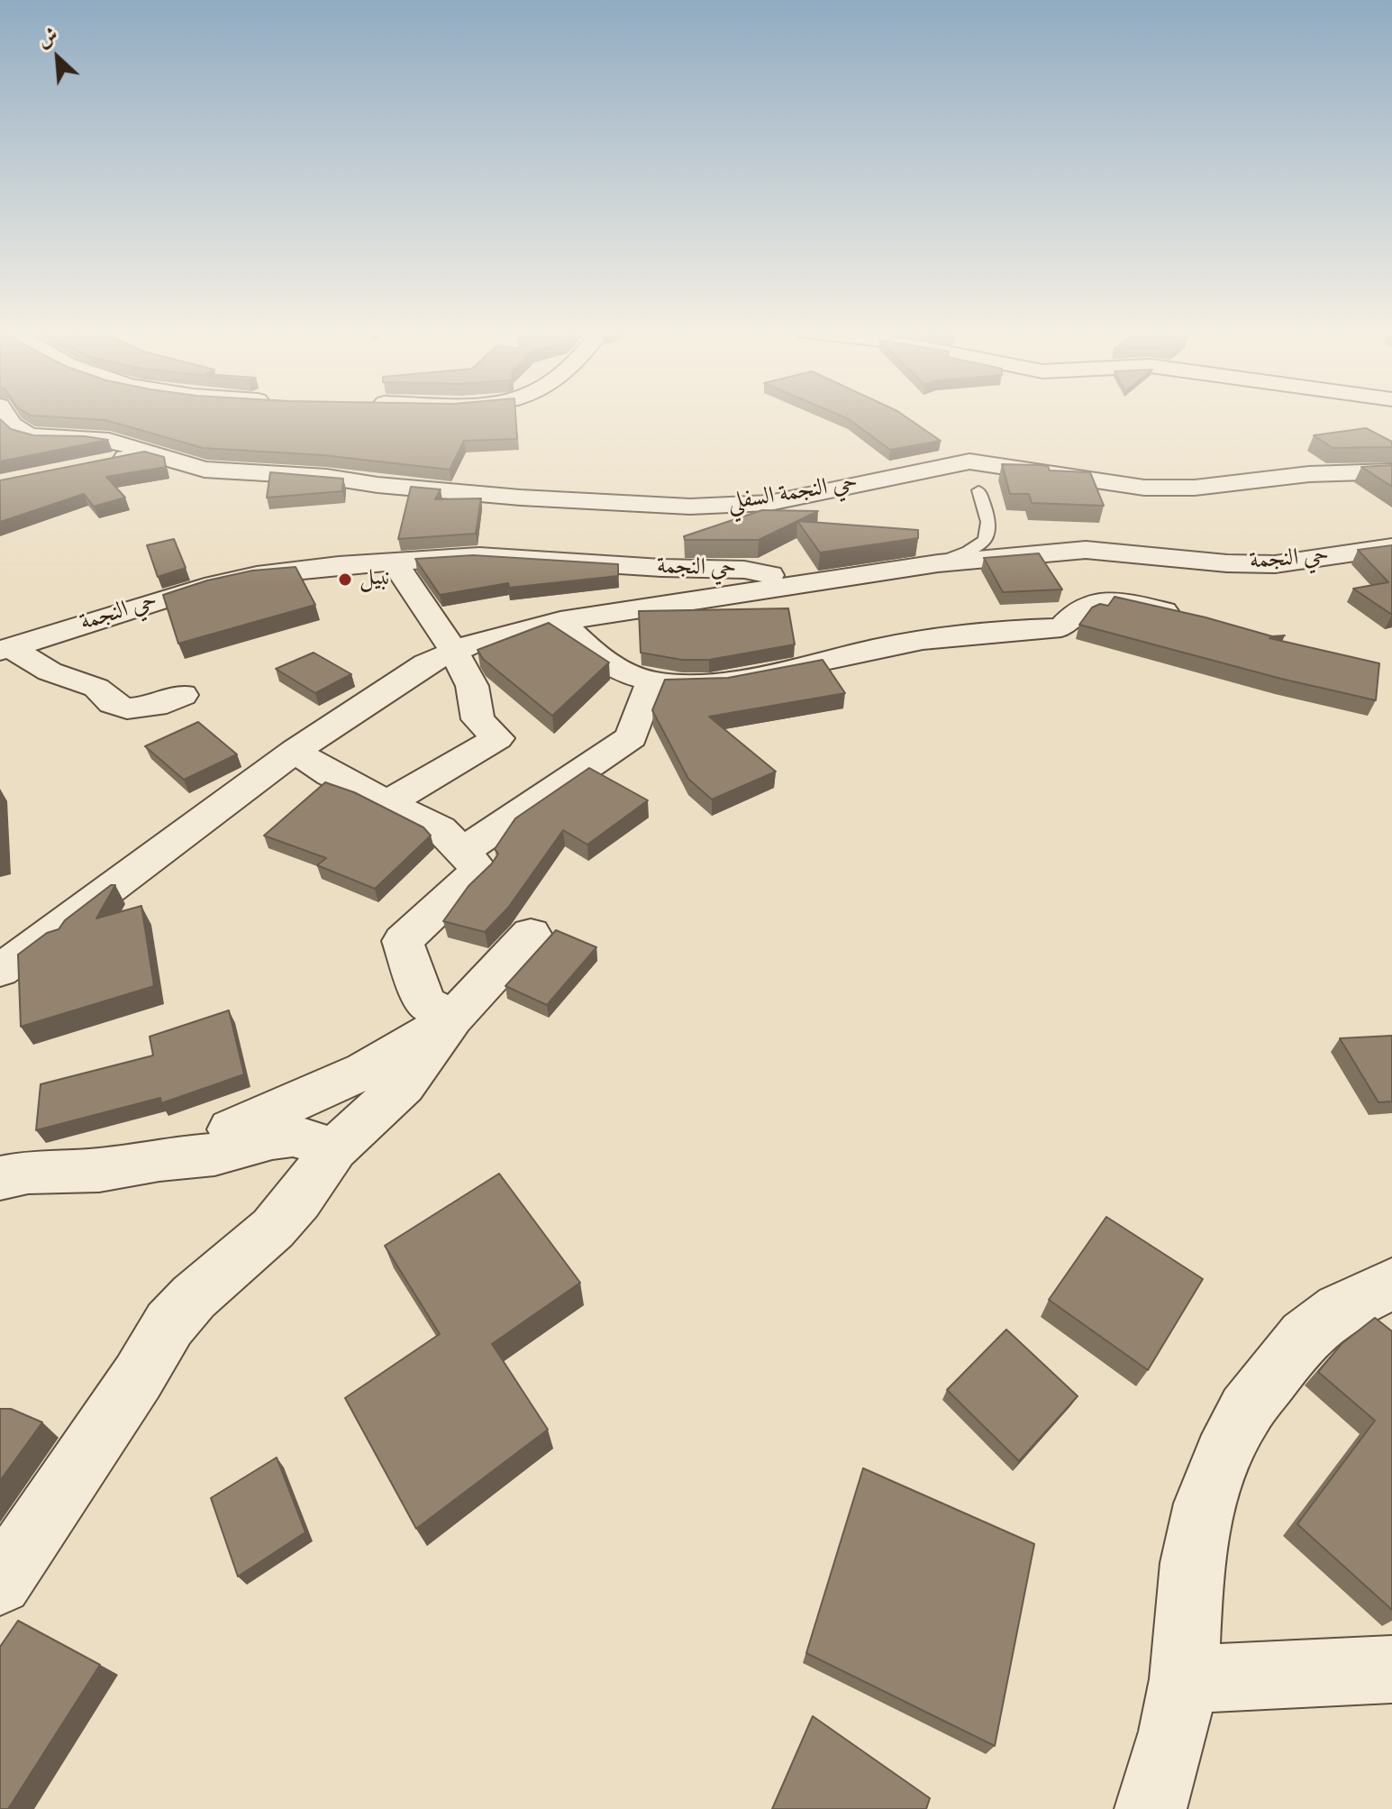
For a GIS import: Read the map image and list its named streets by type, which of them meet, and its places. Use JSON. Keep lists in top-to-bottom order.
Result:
{
  "streets": {
    "street": ["حي النجمة السفلي", "حي النجمة"]
  },
  "places": ["نبيل"],
  "north": "top left"
}
